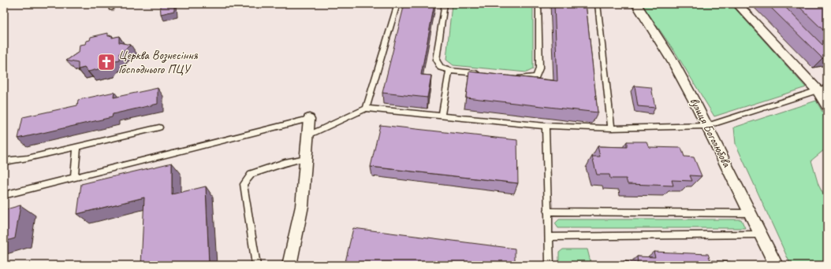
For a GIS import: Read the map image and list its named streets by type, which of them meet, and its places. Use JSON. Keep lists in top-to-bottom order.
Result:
{
  "streets": {
    "street": ["вулиця Боголюбова"]
  },
  "places": {
    "church": ["Церква Вознесіння Господнього ПЦУ"]
  }
}
